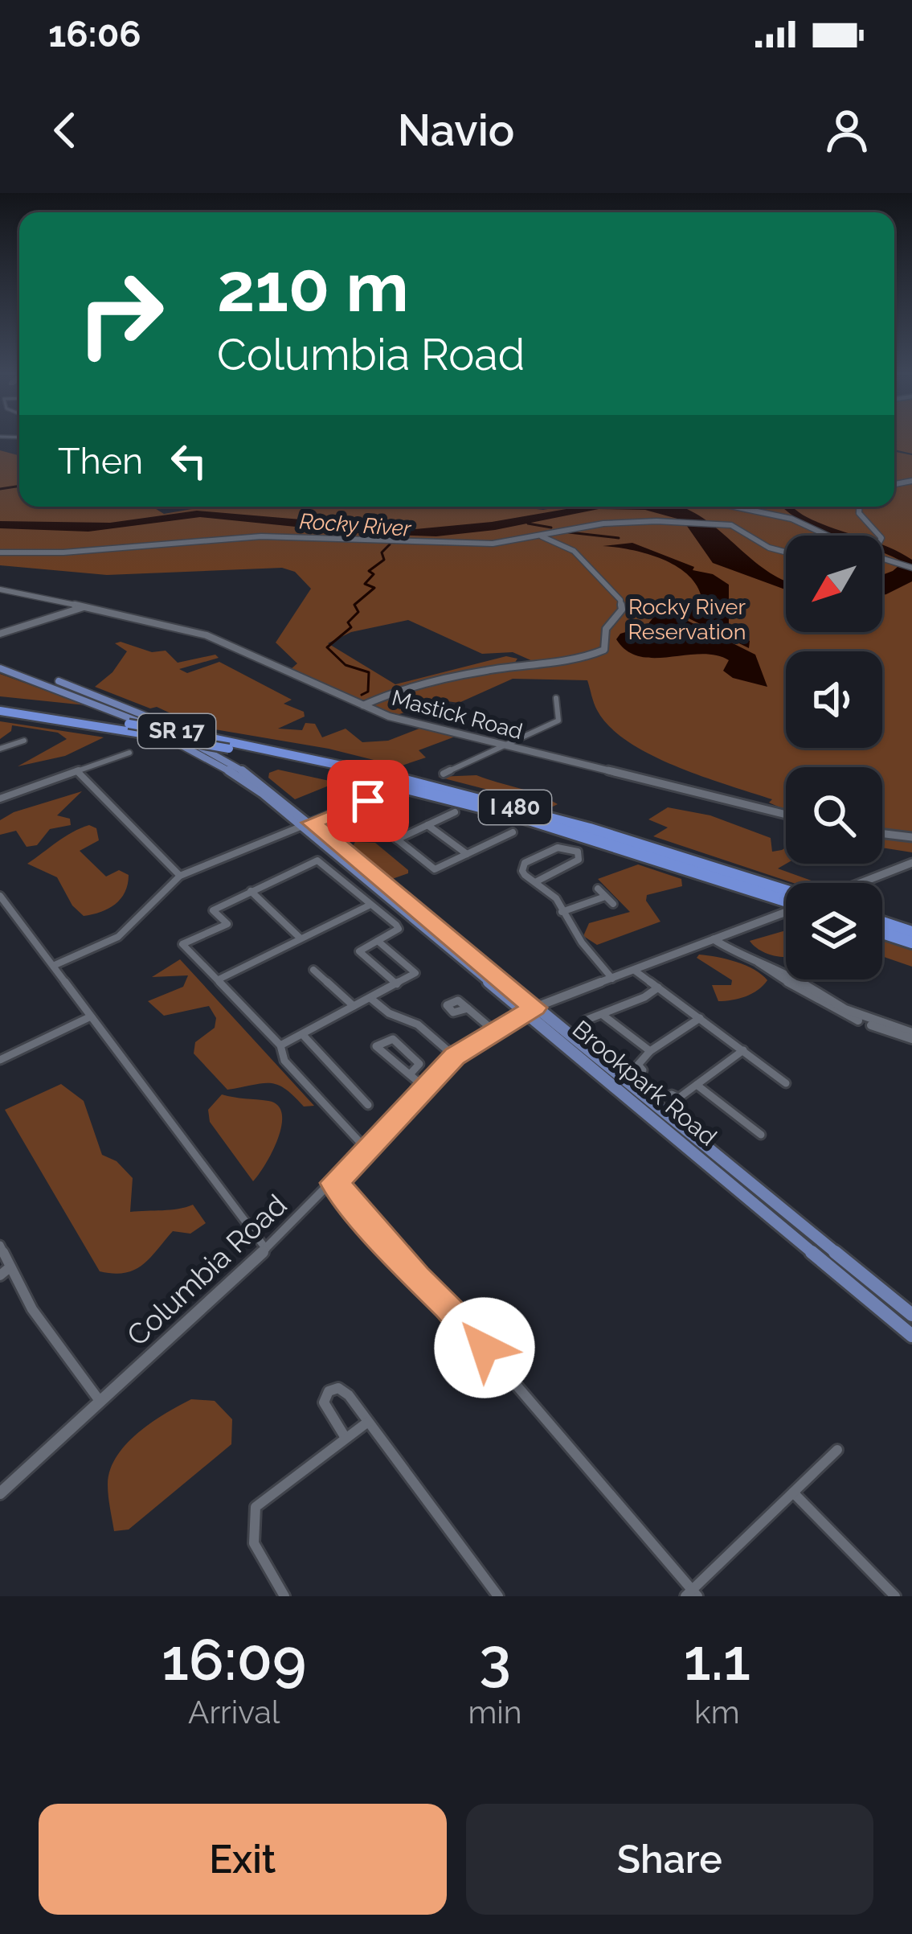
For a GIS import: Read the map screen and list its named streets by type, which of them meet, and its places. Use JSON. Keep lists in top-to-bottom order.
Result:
{
  "streets": {
    "highway": ["I 480"],
    "main road": ["SR 17", "Brookpark Road"],
    "street": ["Mastick Road", "Columbia Road"]
  },
  "crossings": [
    ["Brookpark Road", "Columbia Road"]
  ],
  "water": ["Rocky River"],
  "parks": ["Rocky River Reservation"],
  "north": "bottom left",
  "page": {
    "status": "16:06",
    "header": "Navio",
    "turn": ["210 m", "Columbia Road"],
    "then": "Then",
    "eta": [
      "16:09",
      "Arrival",
      "3",
      "min",
      "1.1",
      "km"
    ],
    "buttons": ["Exit", "Share"]
  }
}
